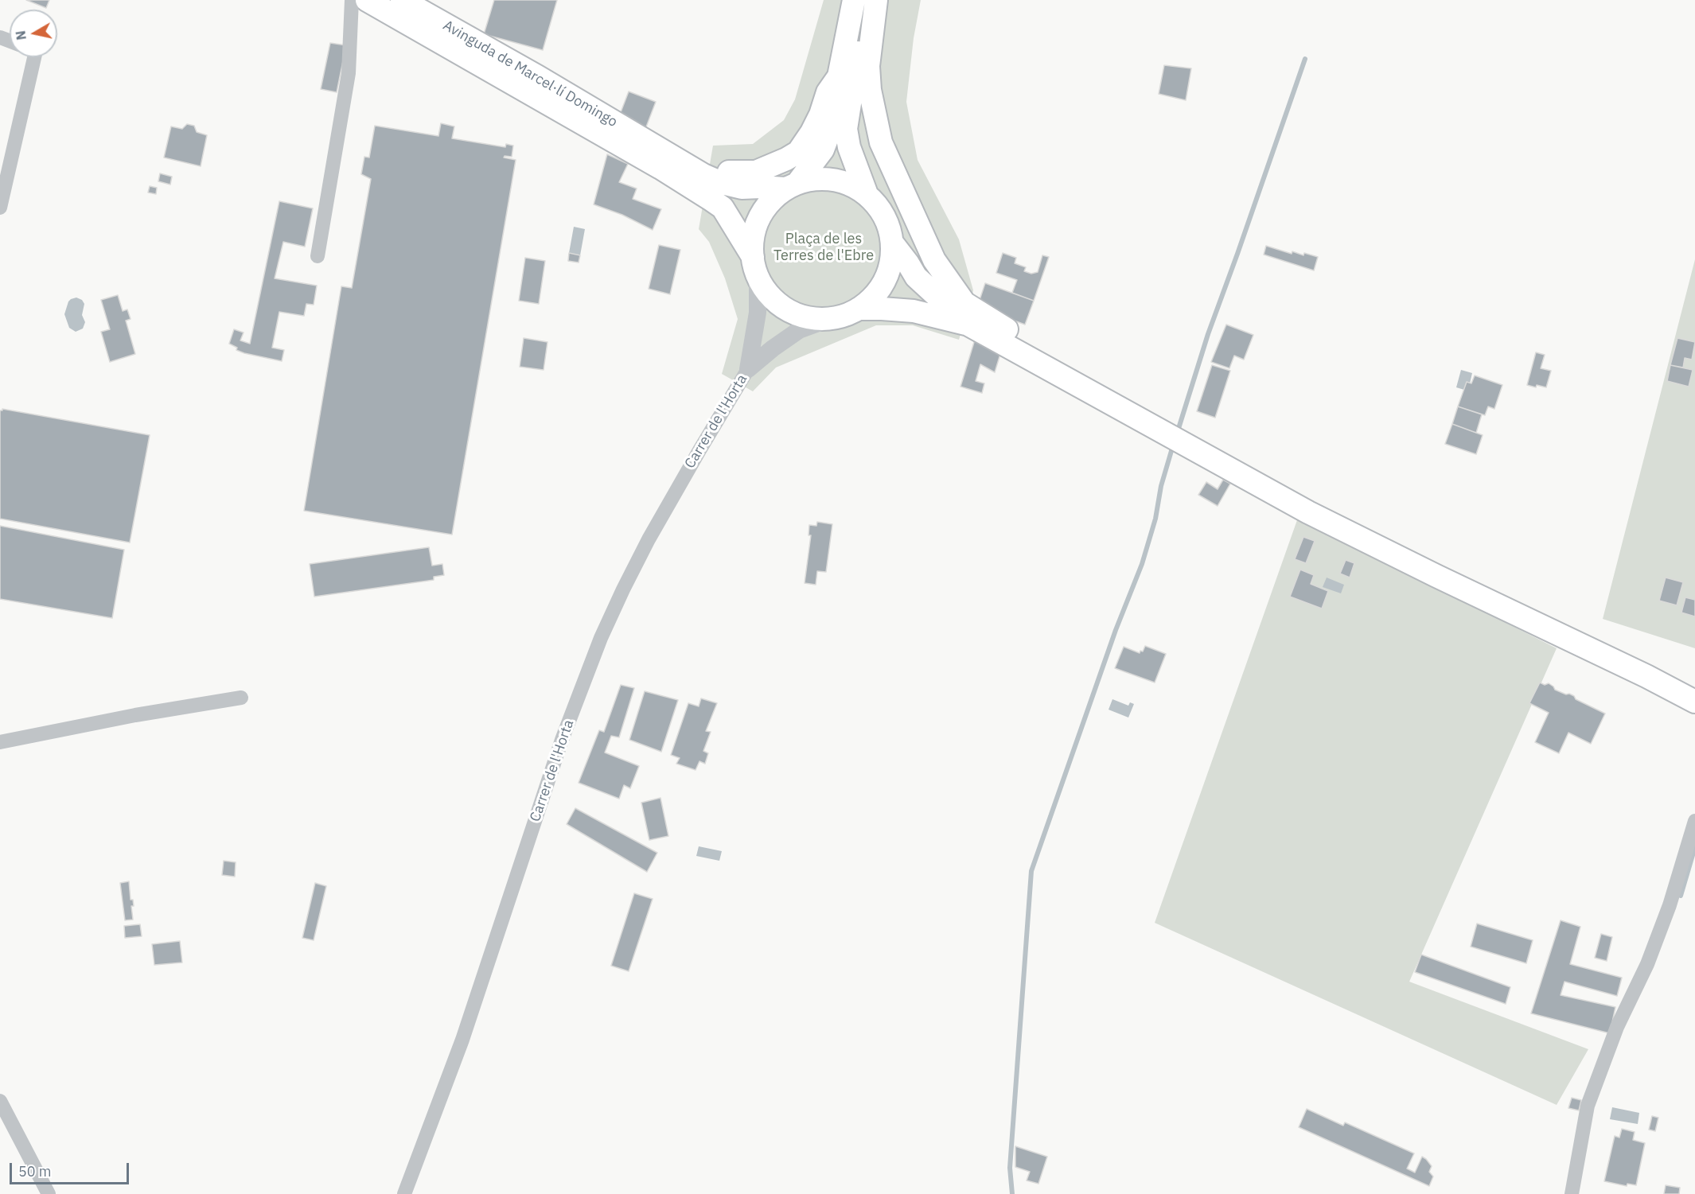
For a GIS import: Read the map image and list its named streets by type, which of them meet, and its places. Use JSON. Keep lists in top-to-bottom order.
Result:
{
  "streets": {
    "main road": ["Avinguda de Marcel·lí Domingo"],
    "street": ["Carrer de l'Horta"]
  },
  "parks": ["Plaça de les Terres de l'Ebre"],
  "scale_bar": "50 m",
  "north": "left"
}
